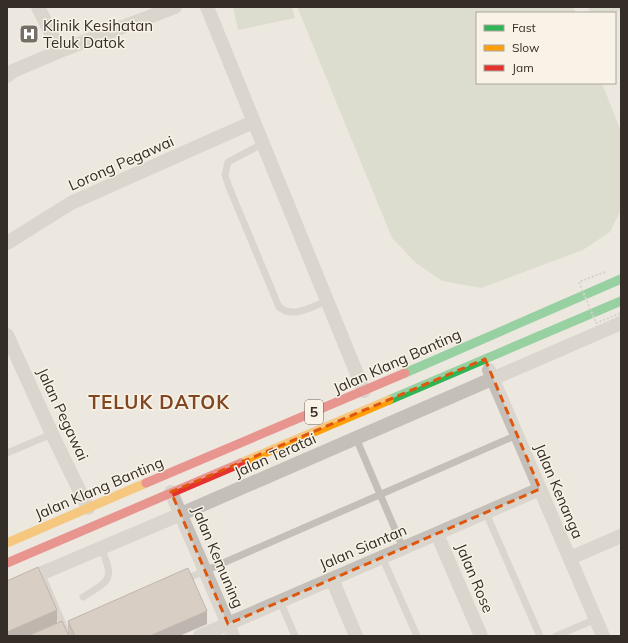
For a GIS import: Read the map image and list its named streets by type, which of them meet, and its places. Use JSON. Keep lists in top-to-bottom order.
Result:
{
  "streets": {
    "highway": ["Jalan Klang Banting", "5"],
    "street": [
      "Lorong Pegawai",
      "Jalan Pegawai",
      "Jalan Teratai",
      "Jalan Kenanga",
      "Jalan Siantan",
      "Jalan Kemuning",
      "Jalan Rose"
    ]
  },
  "crossings": [
    ["Jalan Klang Banting", "Jalan Pegawai"],
    ["Jalan Klang Banting", "Jalan Kenanga"],
    ["Jalan Klang Banting", "Jalan Kemuning"],
    ["Jalan Teratai", "Jalan Kenanga"],
    ["Jalan Teratai", "Jalan Kemuning"],
    ["Jalan Kenanga", "Jalan Siantan"],
    ["Jalan Siantan", "Jalan Kemuning"],
    ["Jalan Siantan", "Jalan Rose"]
  ],
  "districts": ["TELUK DATOK"],
  "places": {
    "hospital": ["Klinik Kesihatan Teluk Datok"]
  },
  "legend": ["Fast", "Slow", "Jam"]
}
